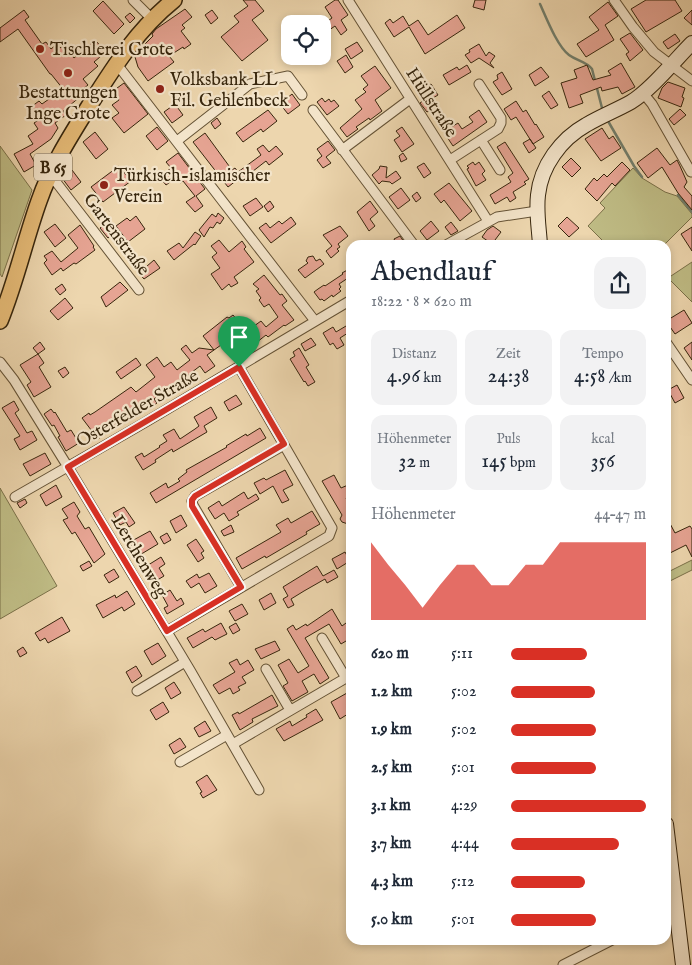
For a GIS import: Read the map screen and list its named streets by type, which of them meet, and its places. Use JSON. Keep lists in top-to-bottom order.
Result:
{
  "streets": {
    "main road": ["B 65"],
    "street": [
      "Hüllstraße",
      "Gartenstraße",
      "Osterfelder Straße",
      "Lerchenweg"
    ]
  },
  "crossings": [
    ["B 65", "Gartenstraße"],
    ["Osterfelder Straße", "Lerchenweg"]
  ],
  "places": [
    "Tischlerei Grote",
    "Bestattungen Inge Grote",
    "Volksbank LL Fil. Gehlenbeck",
    "Türkisch-islamischer Verein"
  ],
  "page": {
    "heading": ["Abendlauf", "18:22 · 8 × 620 m"],
    "stats": [
      ["Distanz", "4.96 km"],
      ["Zeit", "24:38"],
      ["Tempo", "4:58 /km"],
      ["Höhenmeter", "32 m"],
      ["Puls", "145 bpm"],
      ["kcal", "356"]
    ],
    "chart": ["Höhenmeter", "44–47 m"],
    "list": [
      {
        "name": "620 m",
        "note": "5:11"
      },
      {
        "name": "1.2 km",
        "note": "5:02"
      },
      {
        "name": "1.9 km",
        "note": "5:02"
      },
      {
        "name": "2.5 km",
        "note": "5:01"
      },
      {
        "name": "3.1 km",
        "note": "4:29"
      },
      {
        "name": "3.7 km",
        "note": "4:44"
      },
      {
        "name": "4.3 km",
        "note": "5:12"
      },
      {
        "name": "5.0 km",
        "note": "5:01"
      }
    ]
  }
}
